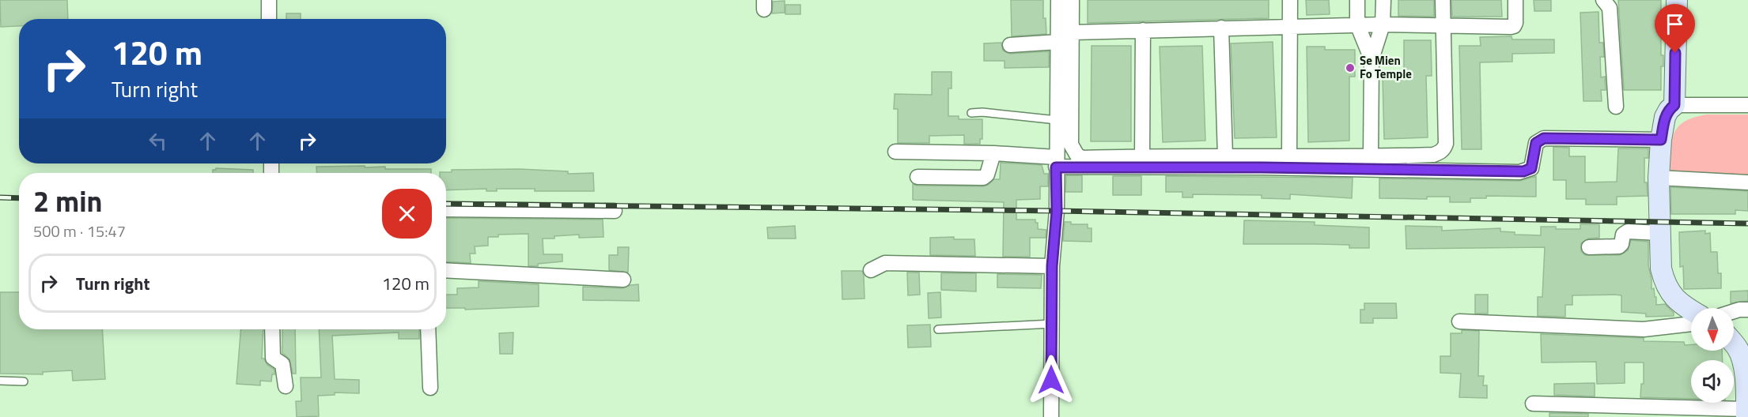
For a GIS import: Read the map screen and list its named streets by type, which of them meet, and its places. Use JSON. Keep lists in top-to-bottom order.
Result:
{
  "places": ["Se Mien Fo Temple"],
  "north": "bottom",
  "page": {
    "turn": ["120 m", "Turn right"],
    "heading": ["2 min", "500 m · 15:47"],
    "list": [
      {
        "name": "Turn right",
        "value": "120 m"
      }
    ]
  }
}
